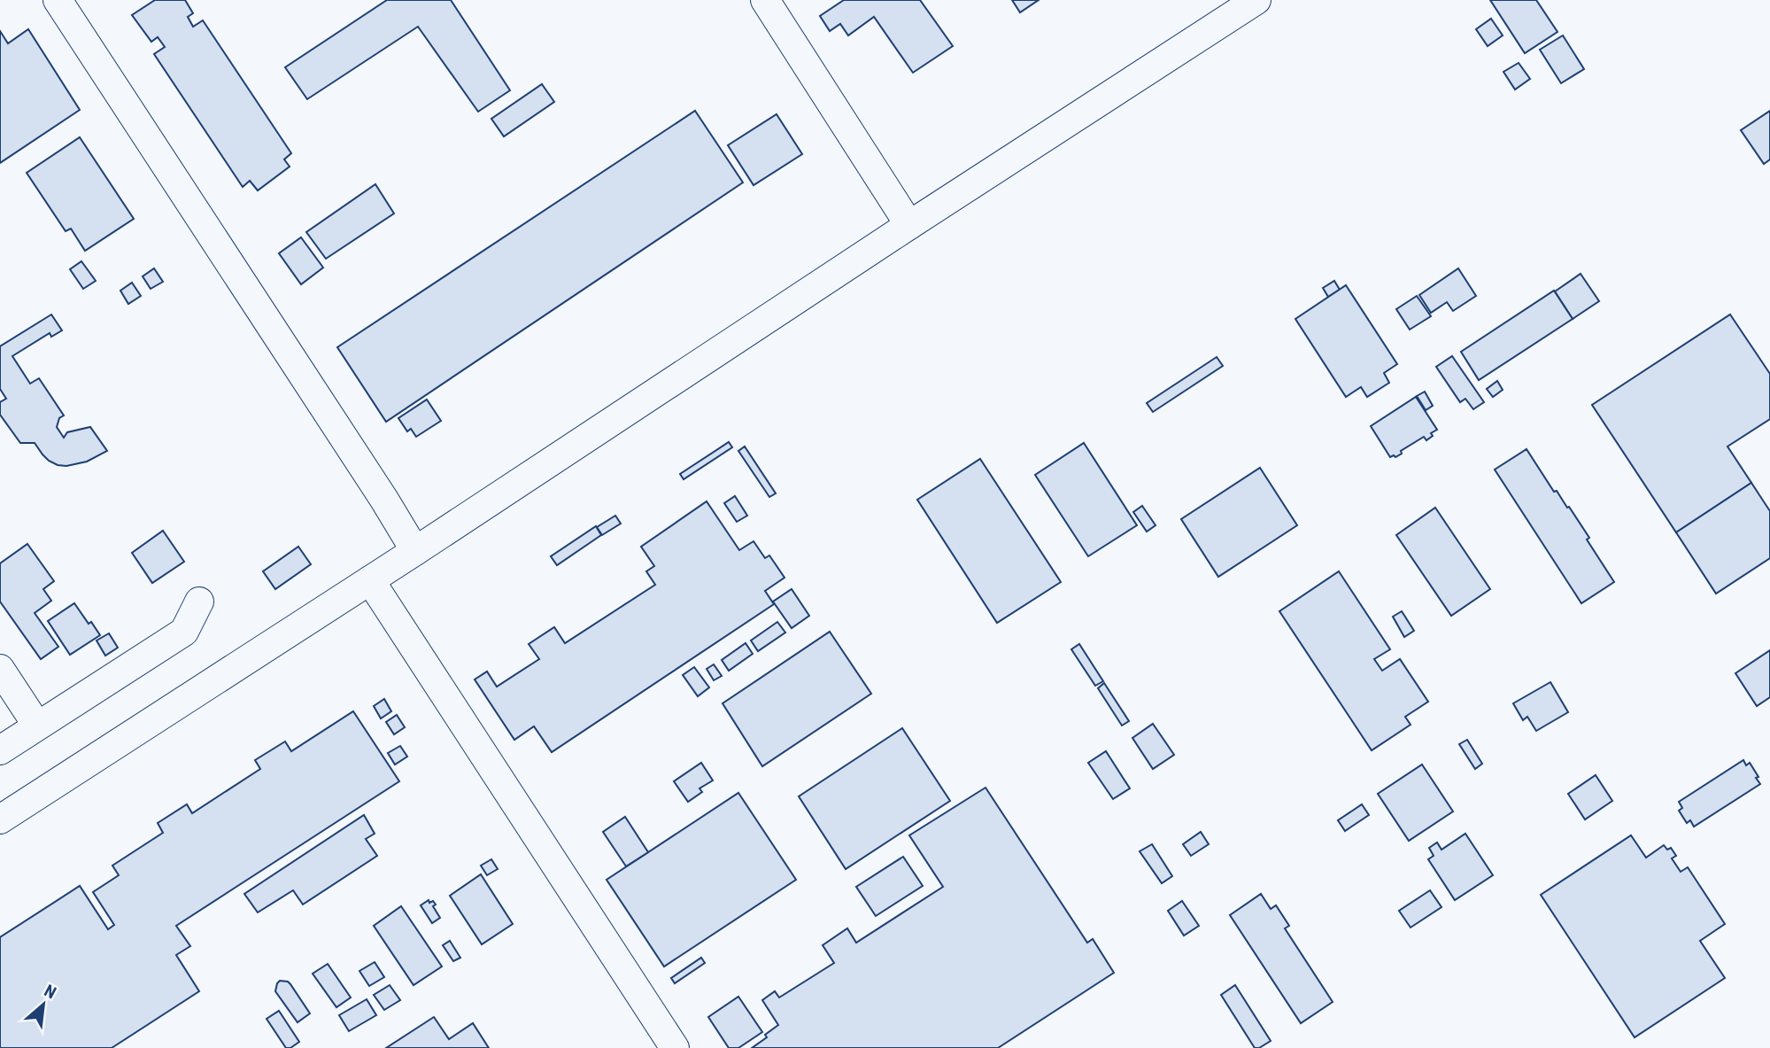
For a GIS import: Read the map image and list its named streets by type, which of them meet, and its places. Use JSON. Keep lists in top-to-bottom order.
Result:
{
  "north": "top right"
}
